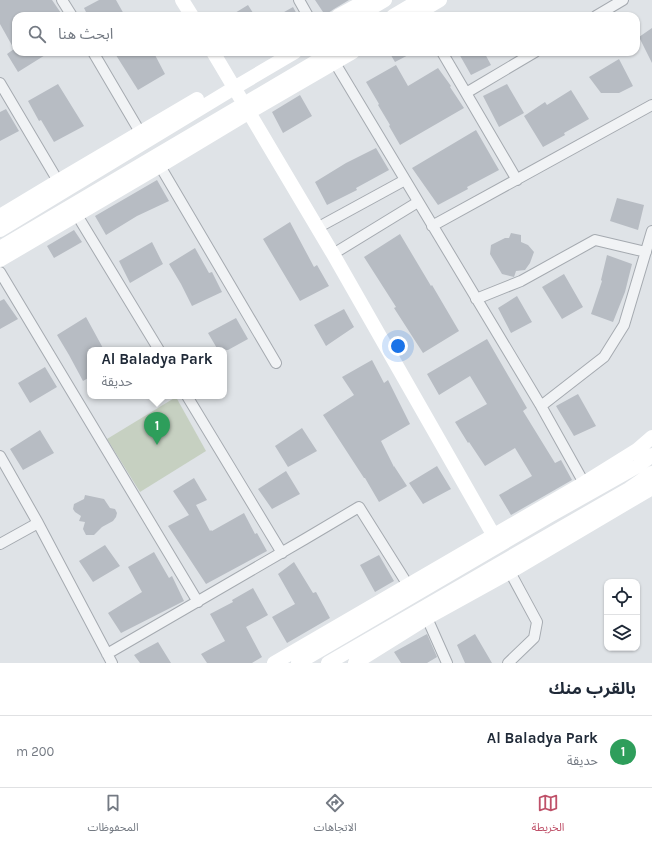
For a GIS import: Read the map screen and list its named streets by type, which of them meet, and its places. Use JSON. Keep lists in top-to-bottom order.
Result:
{
  "page": {
    "search": "ابحث هنا",
    "popup": ["Al Baladya Park", "حديقة"],
    "pins": "1",
    "heading": "بالقرب منك",
    "list": [
      {
        "mark": "1",
        "name": "Al Baladya Park",
        "note": "حديقة",
        "value": "200 m"
      }
    ],
    "nav": ["الخريطة", "الاتجاهات", "المحفوظات"]
  }
}
